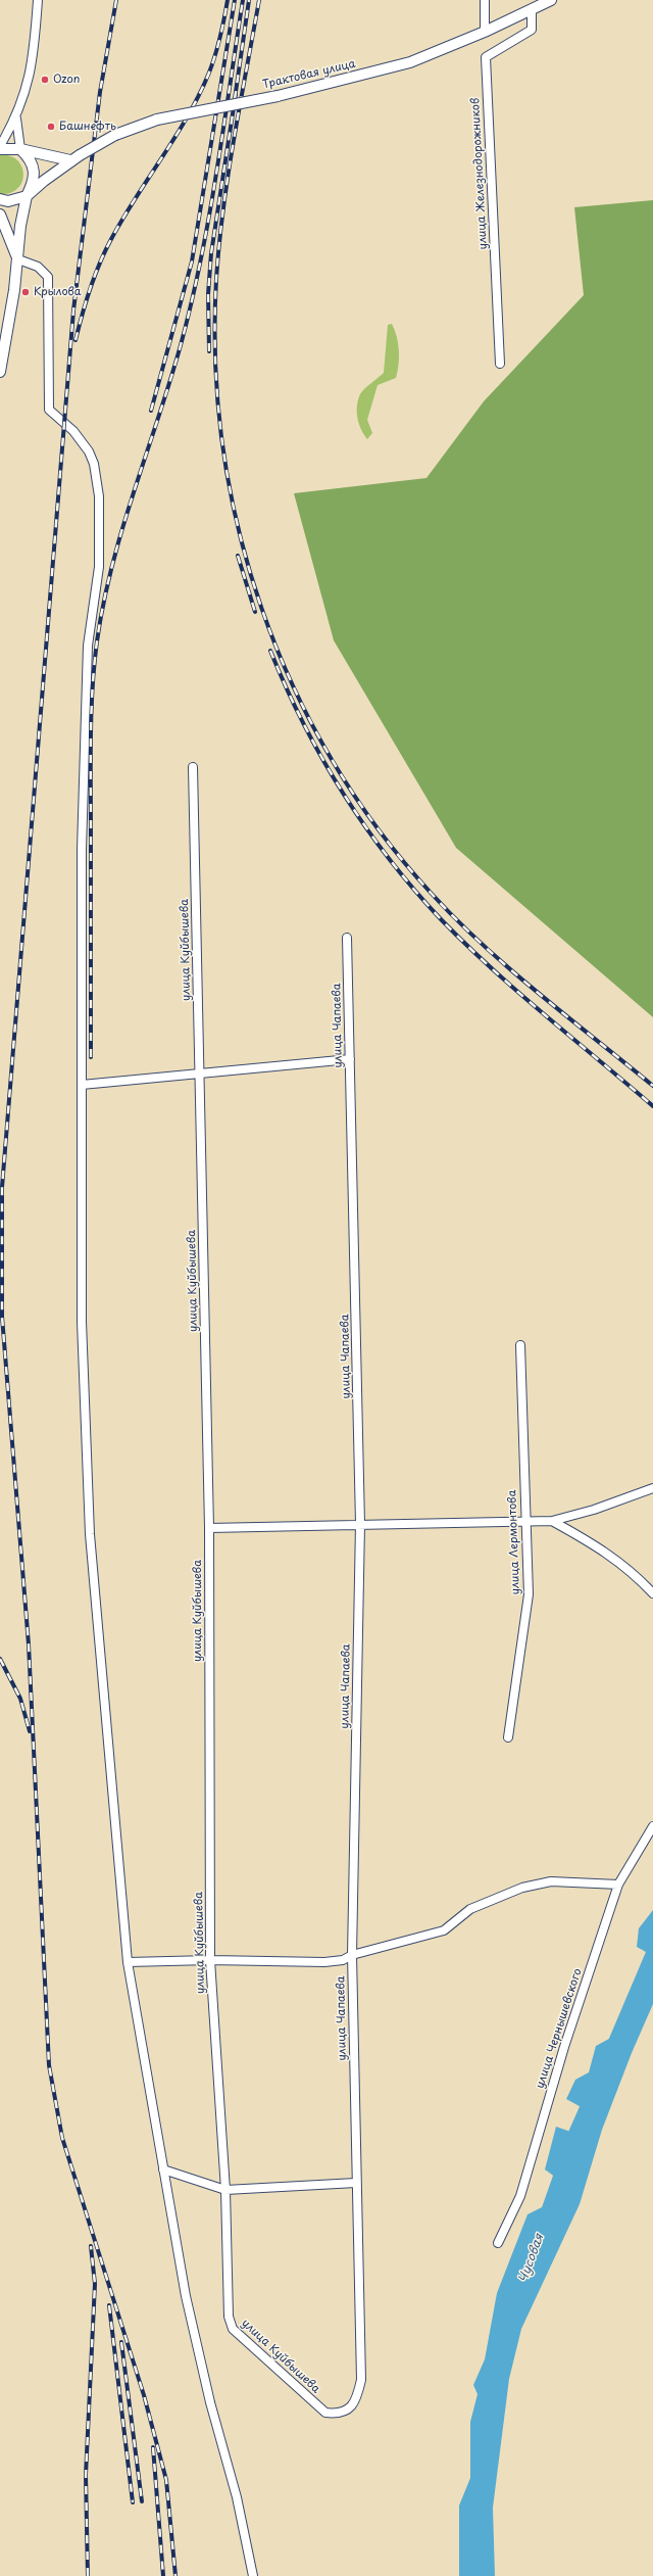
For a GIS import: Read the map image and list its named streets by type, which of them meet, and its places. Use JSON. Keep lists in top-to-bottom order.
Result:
{
  "streets": {
    "street": [
      "Трактовая улица",
      "улица Железнодорожников",
      "улица Куйбышева",
      "улица Чапаева",
      "улица Лермонтова",
      "улица Чернышевского"
    ]
  },
  "crossings": [
    ["Трактовая улица", "улица Железнодорожников"],
    ["улица Куйбышева", "улица Чапаева"]
  ],
  "water": ["Чусовая"],
  "places": ["Ozon", "Башнефть", "Крылова"]
}
